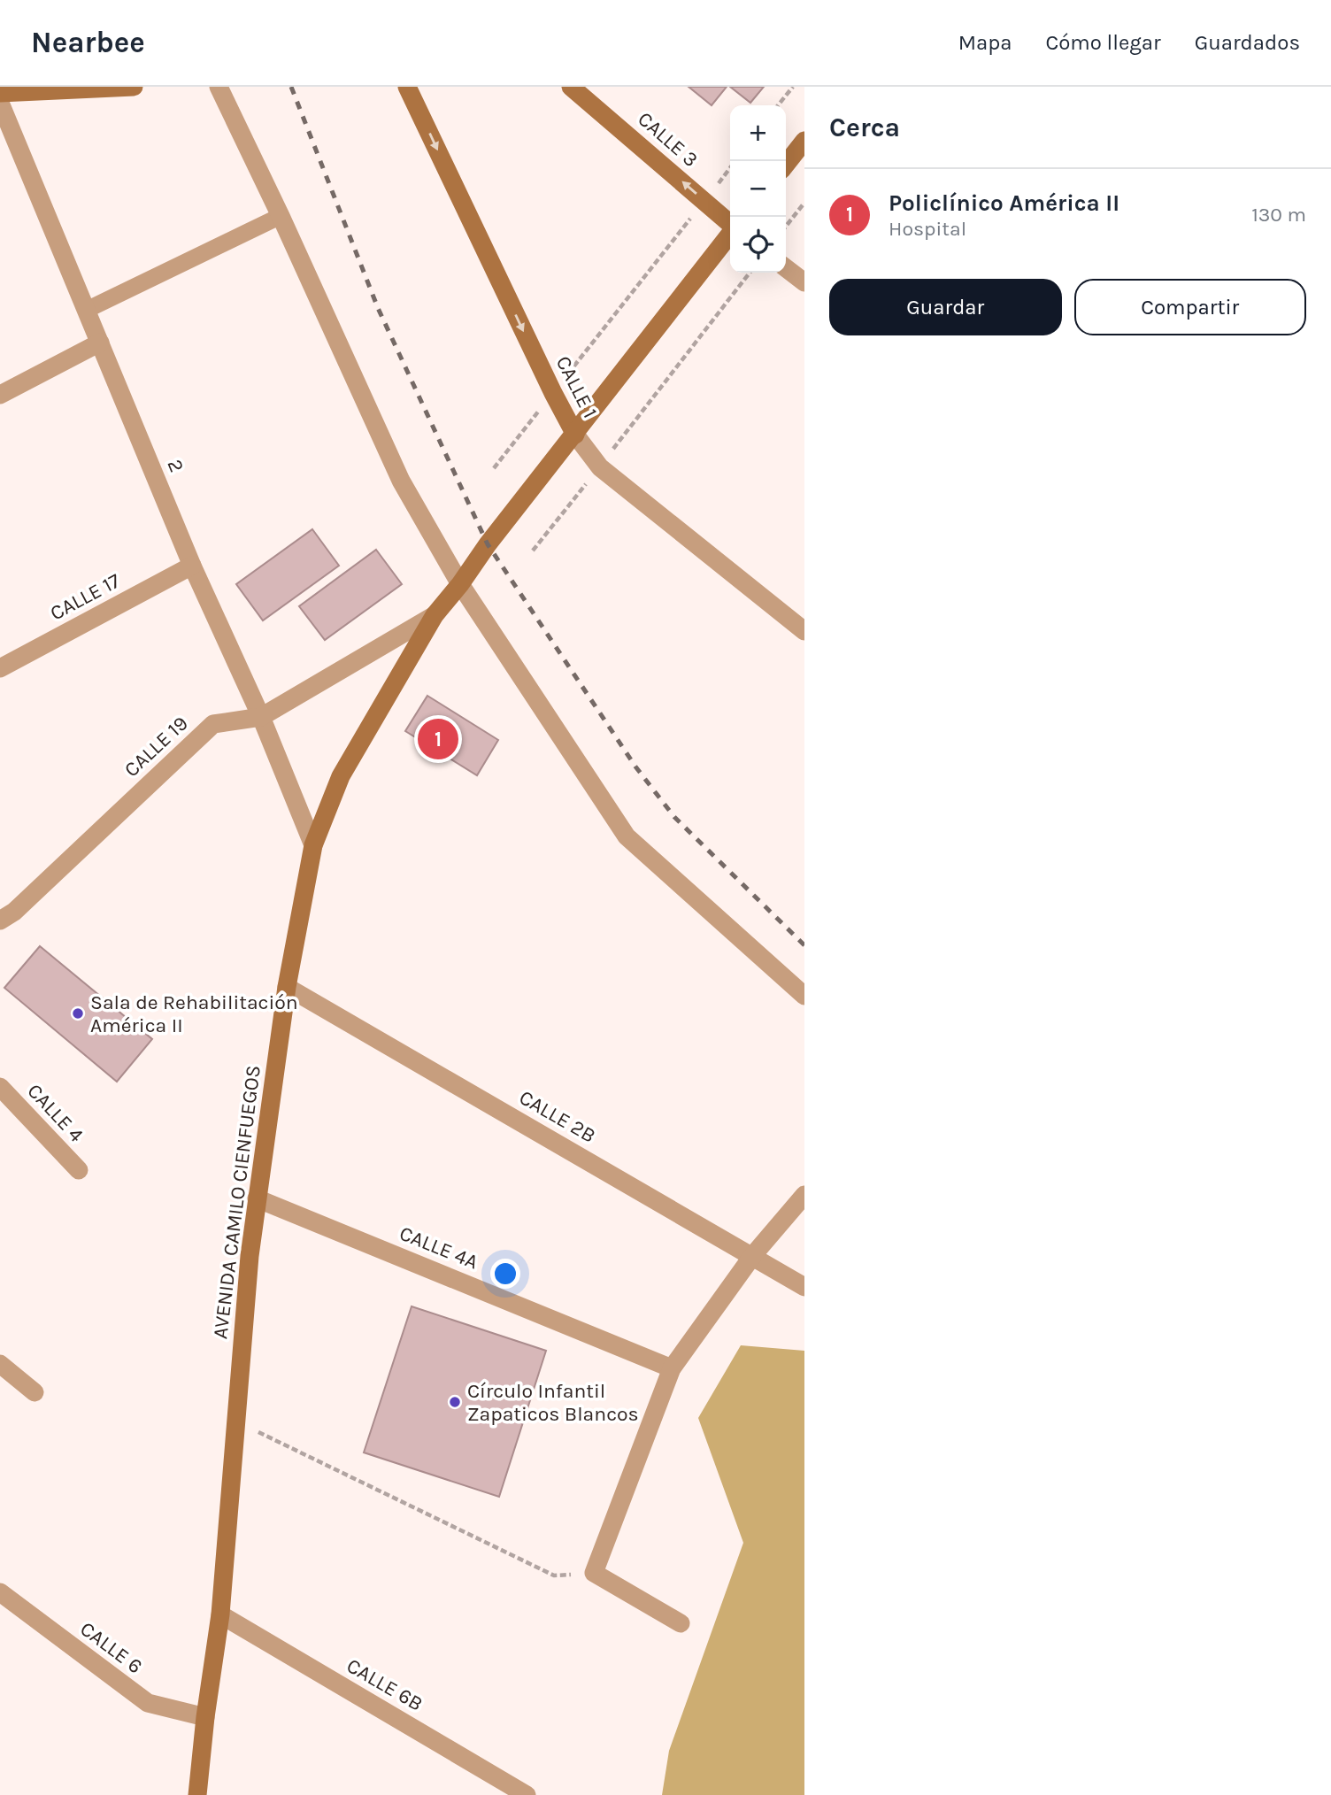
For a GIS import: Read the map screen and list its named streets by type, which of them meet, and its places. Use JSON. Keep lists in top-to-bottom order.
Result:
{
  "streets": {
    "street": [
      "CALLE 3",
      "CALLE 1",
      "2",
      "CALLE 17",
      "CALLE 19",
      "CALLE 4",
      "CALLE 2B",
      "AVENIDA CAMILO CIENFUEGOS",
      "CALLE 4A",
      "CALLE 6",
      "CALLE 6B"
    ]
  },
  "crossings": [
    ["CALLE 1", "AVENIDA CAMILO CIENFUEGOS"],
    ["2", "CALLE 17"],
    ["2", "CALLE 19"],
    ["2", "AVENIDA CAMILO CIENFUEGOS"],
    ["CALLE 19", "AVENIDA CAMILO CIENFUEGOS"],
    ["CALLE 2B", "AVENIDA CAMILO CIENFUEGOS"],
    ["AVENIDA CAMILO CIENFUEGOS", "CALLE 4A"],
    ["AVENIDA CAMILO CIENFUEGOS", "CALLE 6"],
    ["AVENIDA CAMILO CIENFUEGOS", "CALLE 6B"]
  ],
  "one_way": ["CALLE 3", "CALLE 1"],
  "places": ["Sala de Rehabilitación América II", "Círculo Infantil Zapaticos Blancos"],
  "page": {
    "header": "Nearbee",
    "nav": ["Mapa", "Cómo llegar", "Guardados"],
    "heading": "Cerca",
    "map_buttons": ["+", "−"],
    "list": [
      {
        "mark": "1",
        "name": "Policlínico América II",
        "note": "Hospital",
        "value": "130 m"
      }
    ],
    "buttons": ["Guardar", "Compartir"],
    "pins": "1"
  }
}
